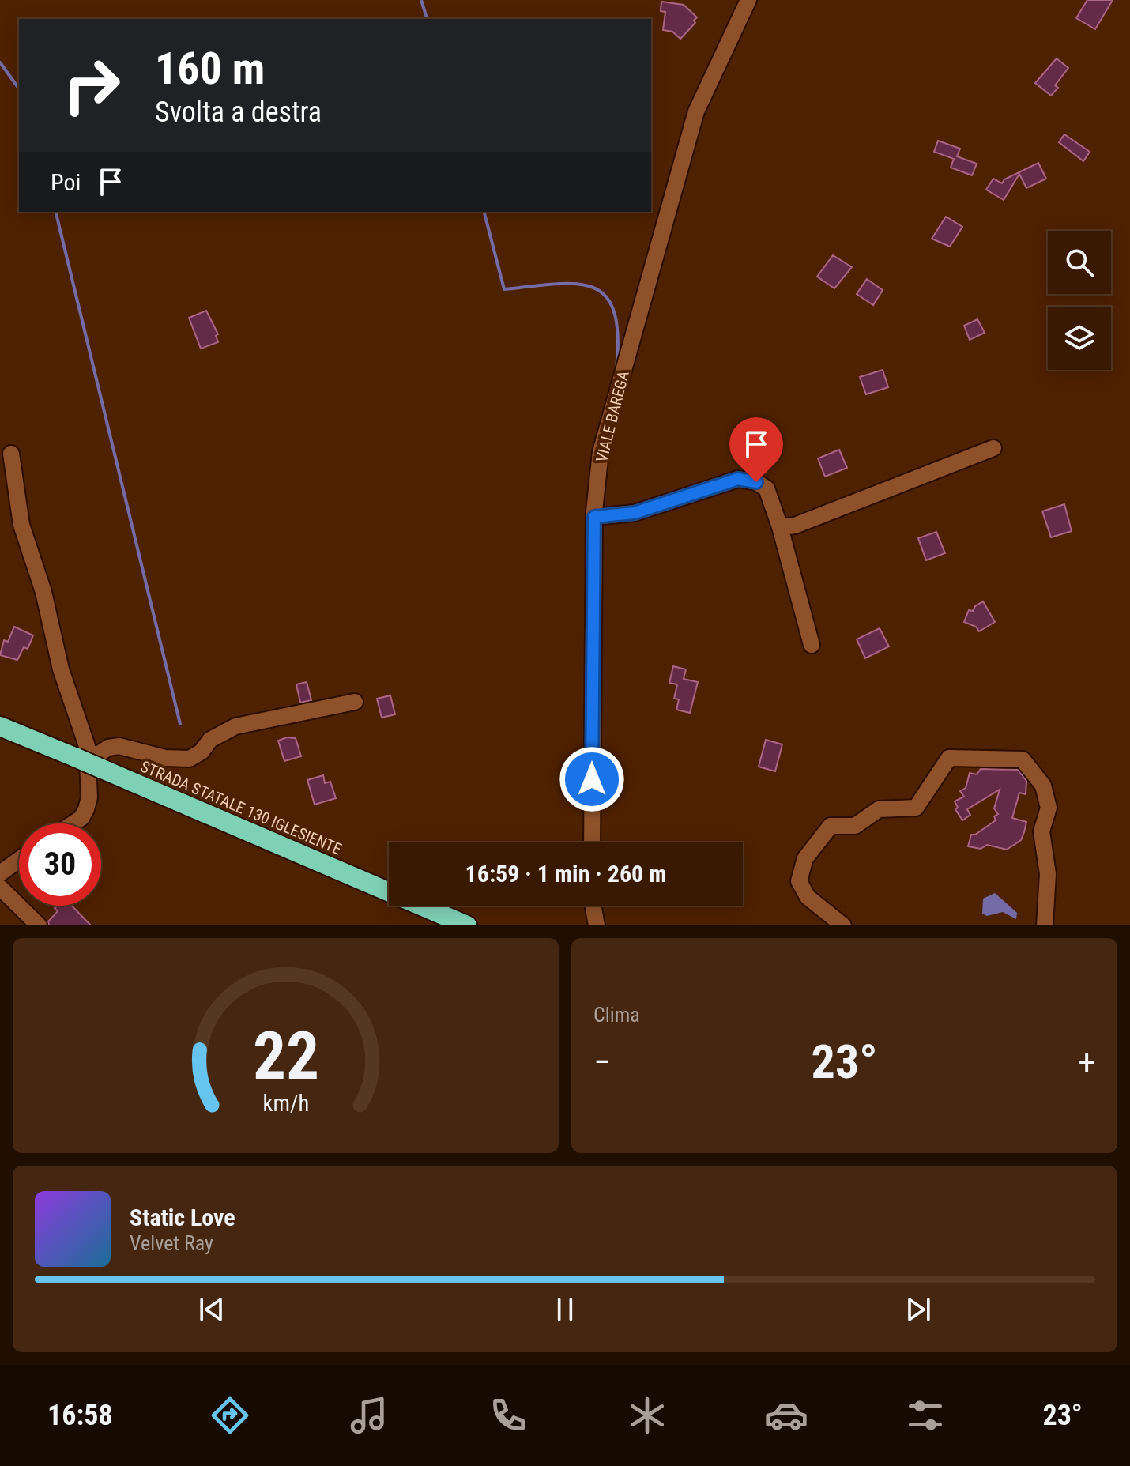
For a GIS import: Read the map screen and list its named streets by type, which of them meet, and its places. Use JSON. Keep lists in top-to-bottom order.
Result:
{
  "streets": {
    "highway": ["STRADA STATALE 130 IGLESIENTE"],
    "street": ["VIALE BAREGA"]
  },
  "page": {
    "turn": ["160 m", "Svolta a destra"],
    "then": "Poi",
    "limit": "30",
    "trip": "16:59 · 1 min · 260 m",
    "tile": "Clima",
    "heat": ["−", "23°", "+"],
    "song": ["Static Love", "Velvet Ray"],
    "tabs": ["16:58", "23°"],
    "gauge": ["22", "km/h"]
  }
}
